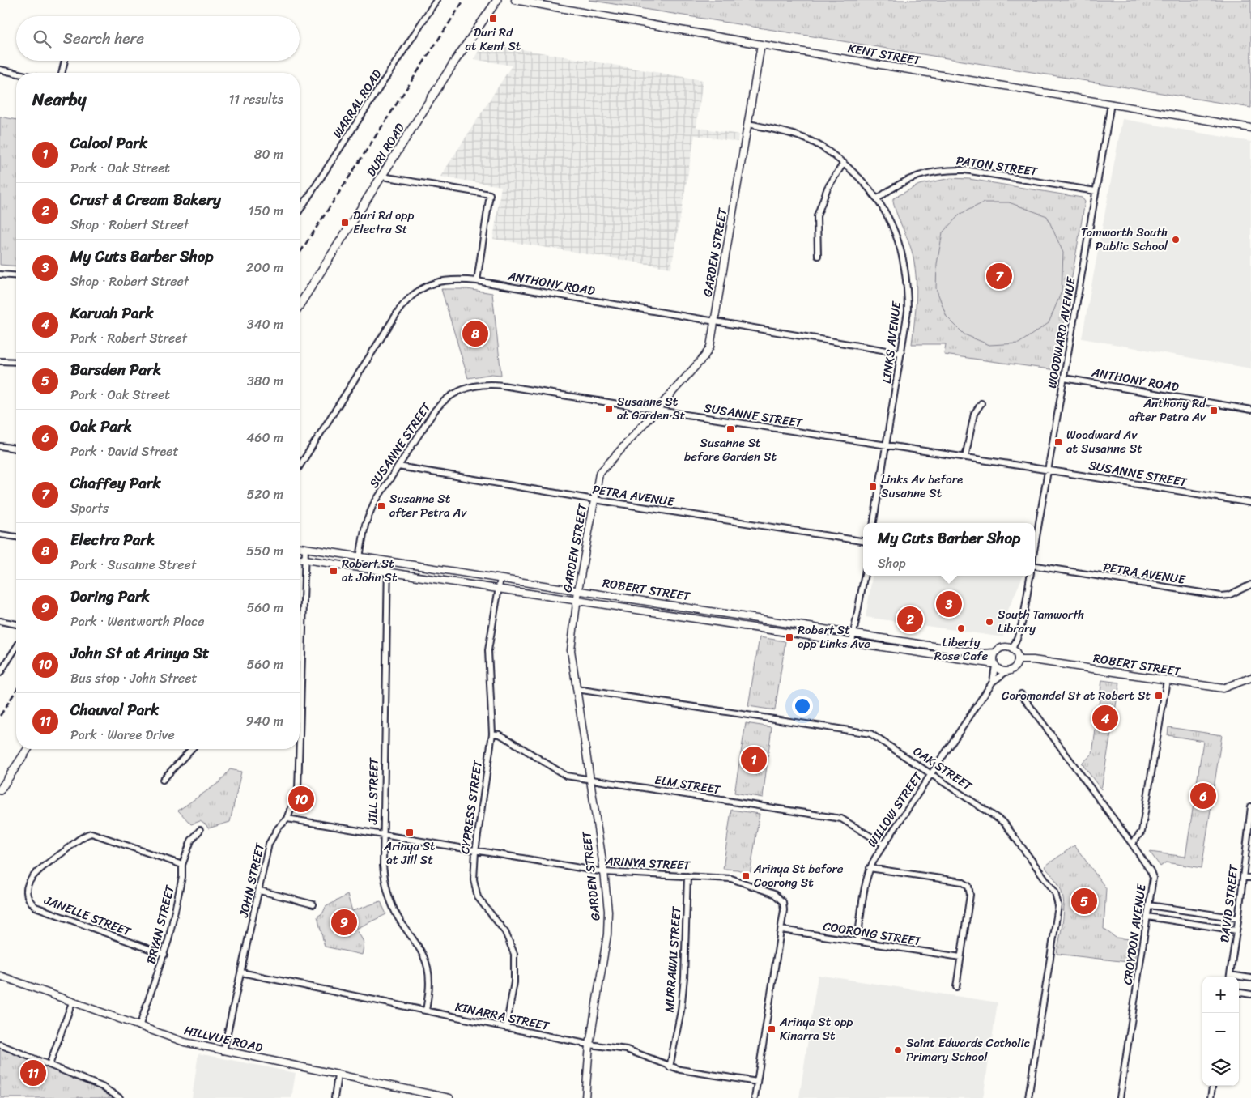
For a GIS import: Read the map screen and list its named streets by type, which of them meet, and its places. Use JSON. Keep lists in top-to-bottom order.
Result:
{
  "streets": {
    "main road": ["DURI ROAD"],
    "street": [
      "KENT STREET",
      "WARRAL ROAD",
      "PATON STREET",
      "GARDEN STREET",
      "ANTHONY ROAD",
      "WOODWARD AVENUE",
      "LINKS AVENUE",
      "SUSANNE STREET",
      "PETRA AVENUE",
      "ROBERT STREET",
      "OAK STREET",
      "ELM STREET",
      "JILL STREET",
      "CYPRESS STREET",
      "WILLOW STREET",
      "ARINYA STREET",
      "JOHN STREET",
      "DAVID STREET",
      "JANELLE STREET",
      "BRYAN STREET",
      "COORONG STREET",
      "CROYDON AVENUE",
      "MURRAWAI STREET",
      "KINARRA STREET",
      "HILLVUE ROAD"
    ]
  },
  "crossings": [
    ["KENT STREET", "GARDEN STREET"],
    ["KENT STREET", "WOODWARD AVENUE"],
    ["PATON STREET", "WOODWARD AVENUE"],
    ["PATON STREET", "LINKS AVENUE"],
    ["GARDEN STREET", "ANTHONY ROAD"],
    ["GARDEN STREET", "LINKS AVENUE"],
    ["GARDEN STREET", "SUSANNE STREET"],
    ["GARDEN STREET", "PETRA AVENUE"],
    ["GARDEN STREET", "ROBERT STREET"],
    ["GARDEN STREET", "OAK STREET"],
    ["GARDEN STREET", "ELM STREET"],
    ["GARDEN STREET", "ARINYA STREET"],
    ["GARDEN STREET", "KINARRA STREET"],
    ["ANTHONY ROAD", "WOODWARD AVENUE"],
    ["ANTHONY ROAD", "LINKS AVENUE"],
    ["WOODWARD AVENUE", "SUSANNE STREET"],
    ["LINKS AVENUE", "SUSANNE STREET"],
    ["SUSANNE STREET", "PETRA AVENUE"],
    ["SUSANNE STREET", "ROBERT STREET"],
    ["ROBERT STREET", "JILL STREET"],
    ["ROBERT STREET", "CYPRESS STREET"],
    ["ROBERT STREET", "WILLOW STREET"],
    ["ROBERT STREET", "JOHN STREET"],
    ["OAK STREET", "WILLOW STREET"],
    ["ELM STREET", "CYPRESS STREET"],
    ["ELM STREET", "WILLOW STREET"],
    ["JILL STREET", "ARINYA STREET"],
    ["JILL STREET", "KINARRA STREET"],
    ["CYPRESS STREET", "ARINYA STREET"],
    ["CYPRESS STREET", "KINARRA STREET"],
    ["WILLOW STREET", "COORONG STREET"],
    ["ARINYA STREET", "JOHN STREET"],
    ["ARINYA STREET", "COORONG STREET"],
    ["ARINYA STREET", "MURRAWAI STREET"],
    ["ARINYA STREET", "KINARRA STREET"],
    ["JOHN STREET", "KINARRA STREET"],
    ["JOHN STREET", "HILLVUE ROAD"],
    ["JANELLE STREET", "BRYAN STREET"],
    ["BRYAN STREET", "HILLVUE ROAD"],
    ["MURRAWAI STREET", "KINARRA STREET"]
  ],
  "places": {
    "transit": [
      "Duri Rd at Kent St",
      "Duri Rd opp Electra St",
      "Susanne St at Garden St",
      "Anthony Rd after Petra Av",
      "Susanne St before Garden St",
      "Woodward Av at Susanne St",
      "Links Av before Susanne St",
      "Susanne St after Petra Av",
      "Robert St at John St",
      "Robert St opp Links Ave",
      "Coromandel St at Robert St",
      "Arinya St at Jill St",
      "Arinya St before Coorong St",
      "Arinya St opp Kinarra St"
    ],
    "other": [
      "Tamworth South Public School",
      "South Tamworth Library",
      "Liberty Rose Cafe",
      "Saint Edwards Catholic Primary School"
    ]
  },
  "page": {
    "search": "Search here",
    "heading": ["Nearby", "11 results"],
    "list": [
      {
        "mark": "1",
        "name": "Calool Park",
        "note": "Park · Oak Street",
        "value": "80 m"
      },
      {
        "mark": "2",
        "name": "Crust & Cream Bakery",
        "note": "Shop · Robert Street",
        "value": "150 m"
      },
      {
        "mark": "3",
        "name": "My Cuts Barber Shop",
        "note": "Shop · Robert Street",
        "value": "200 m"
      },
      {
        "mark": "4",
        "name": "Karuah Park",
        "note": "Park · Robert Street",
        "value": "340 m"
      },
      {
        "mark": "5",
        "name": "Barsden Park",
        "note": "Park · Oak Street",
        "value": "380 m"
      },
      {
        "mark": "6",
        "name": "Oak Park",
        "note": "Park · David Street",
        "value": "460 m"
      },
      {
        "mark": "7",
        "name": "Chaffey Park",
        "note": "Sports",
        "value": "520 m"
      },
      {
        "mark": "8",
        "name": "Electra Park",
        "note": "Park · Susanne Street",
        "value": "550 m"
      },
      {
        "mark": "9",
        "name": "Doring Park",
        "note": "Park · Wentworth Place",
        "value": "560 m"
      },
      {
        "mark": "10",
        "name": "John St at Arinya St",
        "note": "Bus stop · John Street",
        "value": "560 m"
      },
      {
        "mark": "11",
        "name": "Chauval Park",
        "note": "Park · Waree Drive",
        "value": "940 m"
      }
    ],
    "pins": [
      "7",
      "8",
      "3",
      "2",
      "4",
      "1",
      "6",
      "10",
      "5",
      "9",
      "11"
    ],
    "popup": ["My Cuts Barber Shop", "Shop"],
    "map_buttons": ["+", "−"]
  }
}
